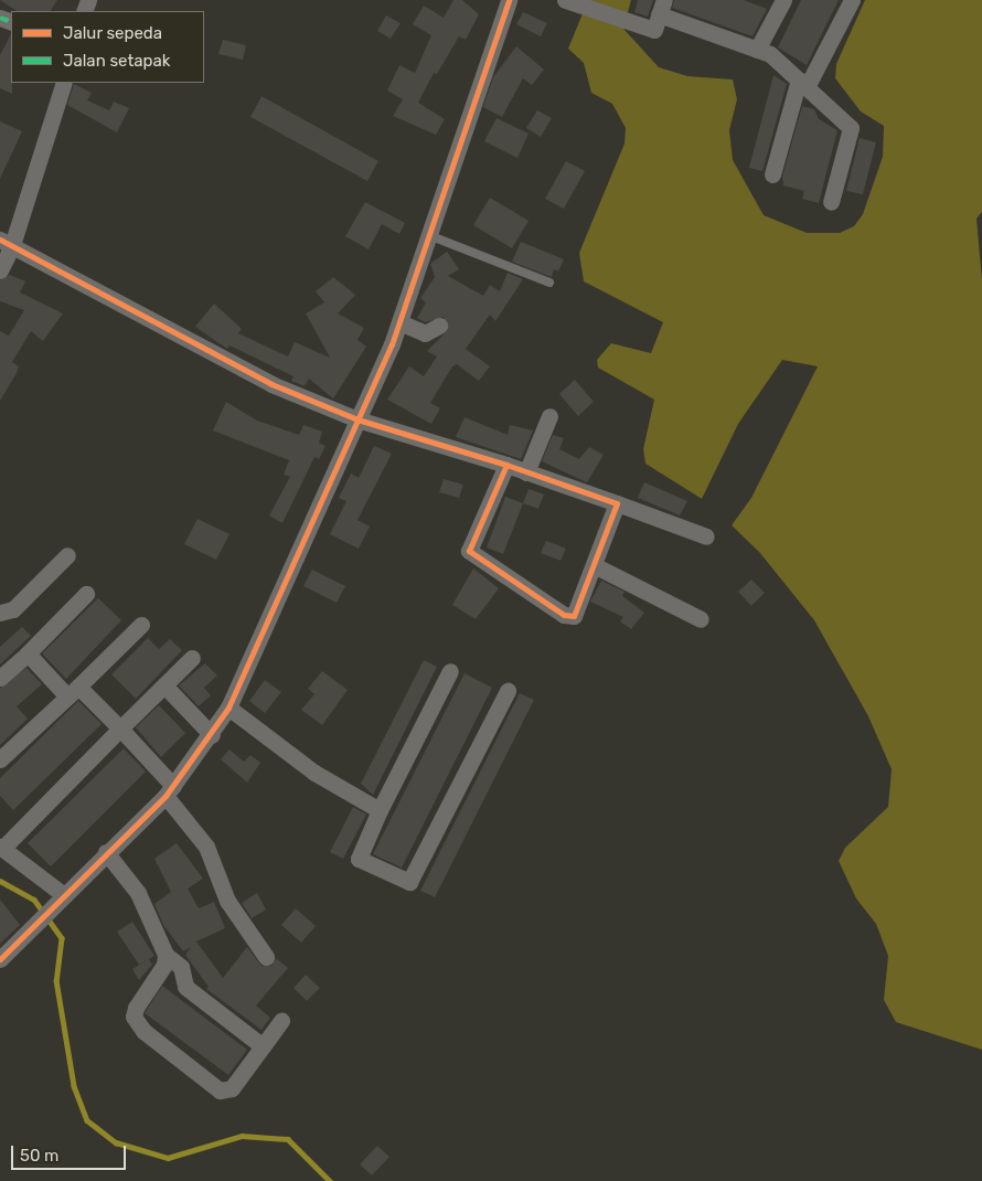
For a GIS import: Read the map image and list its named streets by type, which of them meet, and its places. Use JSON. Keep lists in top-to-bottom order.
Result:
{
  "legend": ["Jalur sepeda", "Jalan setapak"],
  "scale_bar": "50 m"
}
